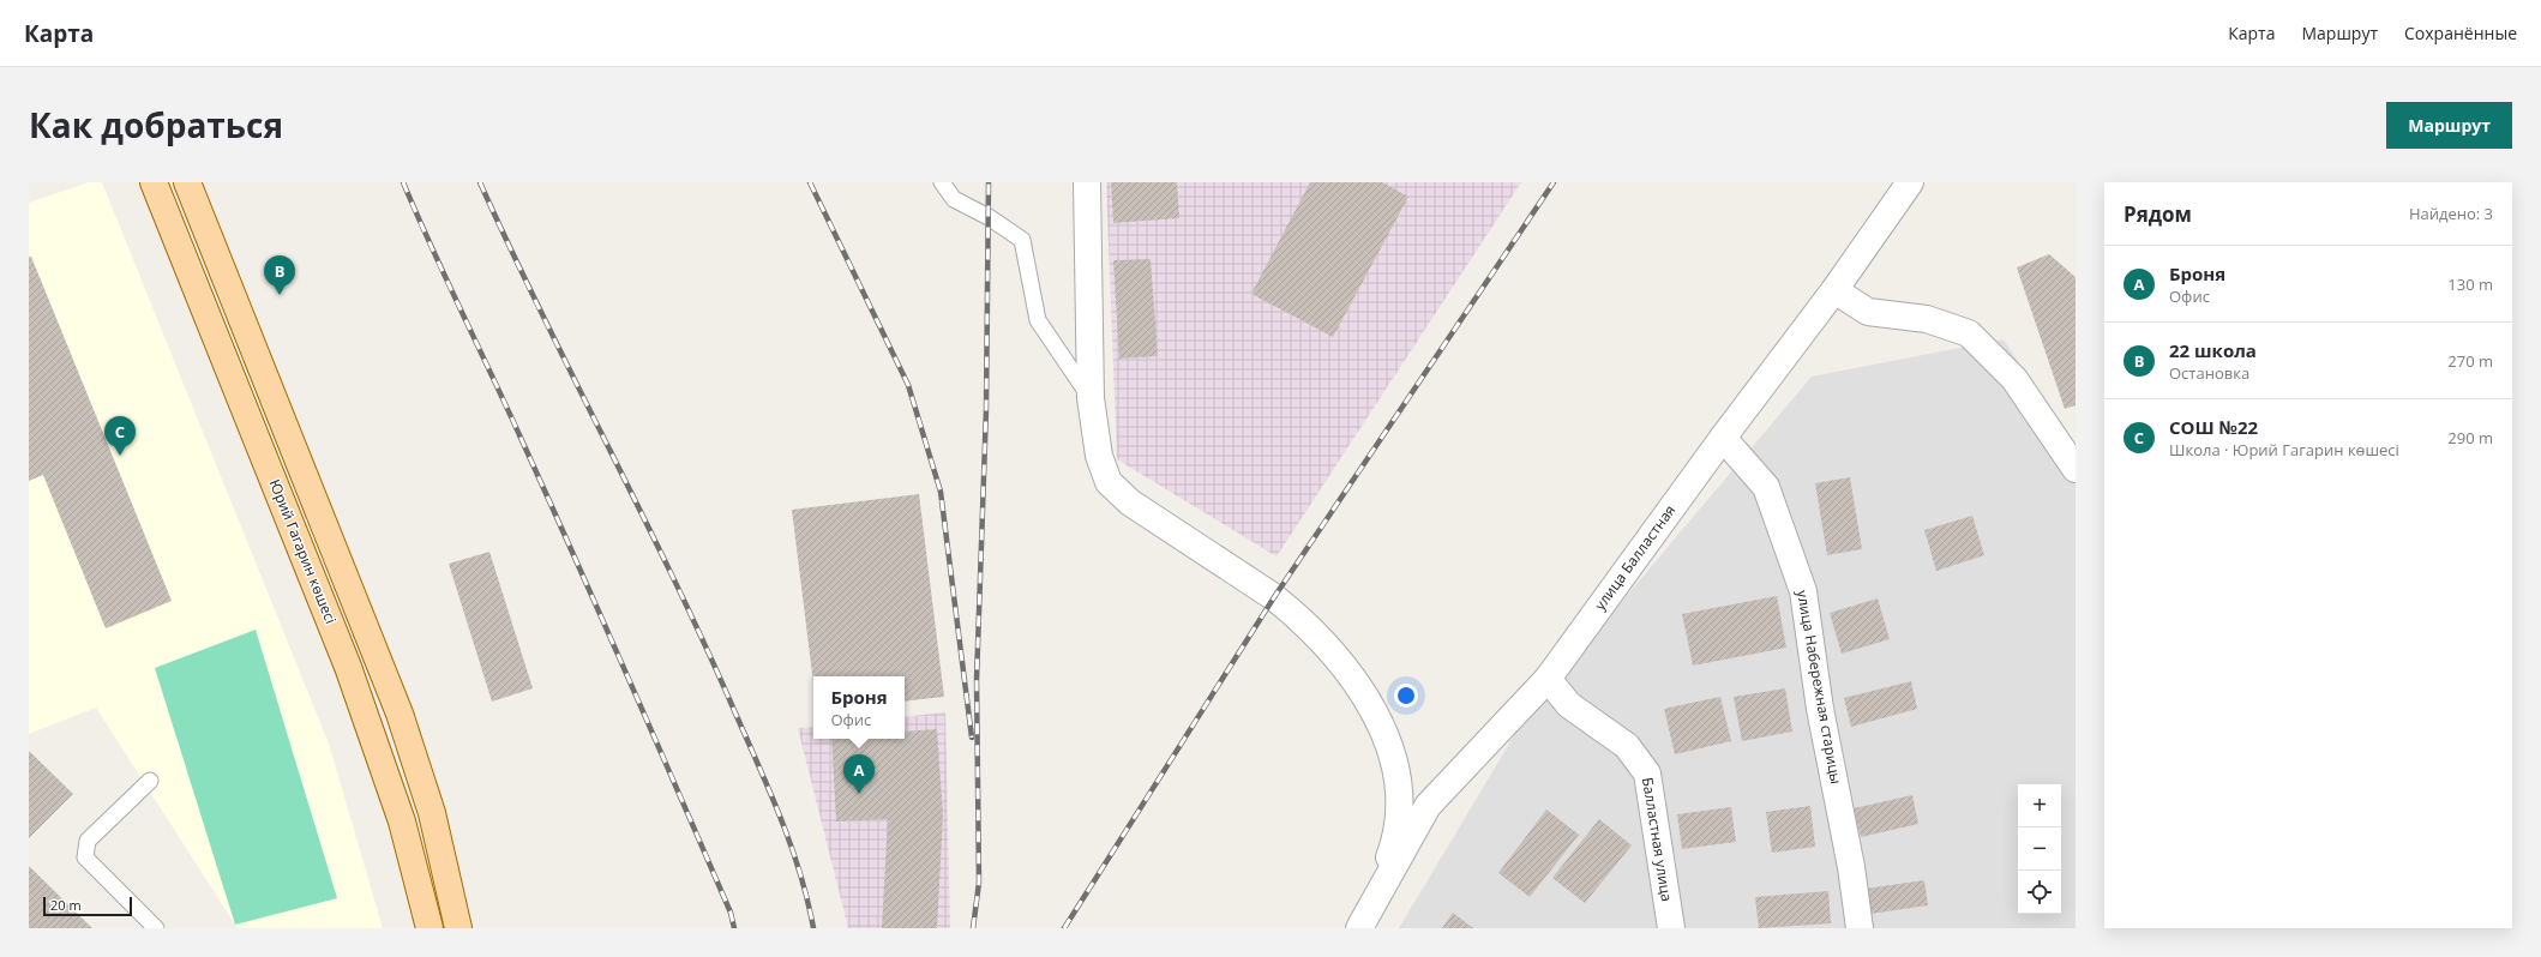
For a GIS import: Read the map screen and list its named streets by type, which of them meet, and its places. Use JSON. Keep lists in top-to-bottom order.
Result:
{
  "streets": {
    "main road": ["Юрий Гагарин көшесі"],
    "street": ["улица Балластная", "улица Набережная старицы", "Балластная улица"]
  },
  "crossings": [
    ["улица Балластная", "улица Набережная старицы"],
    ["улица Балластная", "Балластная улица"]
  ],
  "scale_bar": "20 m",
  "page": {
    "header": "Карта",
    "nav": ["Карта", "Маршрут", "Сохранённые"],
    "title": "Как добраться",
    "buttons": "Маршрут",
    "heading": ["Рядом", "Найдено: 3"],
    "list": [
      {
        "mark": "A",
        "name": "Броня",
        "note": "Офис",
        "value": "130 m"
      },
      {
        "mark": "B",
        "name": "22 школа",
        "note": "Остановка",
        "value": "270 m"
      },
      {
        "mark": "C",
        "name": "СОШ №22",
        "note": "Школа · Юрий Гагарин көшесі",
        "value": "290 m"
      }
    ],
    "pins": ["B", "C", "A"],
    "popup": ["Броня", "Офис"],
    "map_buttons": ["+", "−"],
    "scale": "20 m"
  }
}
